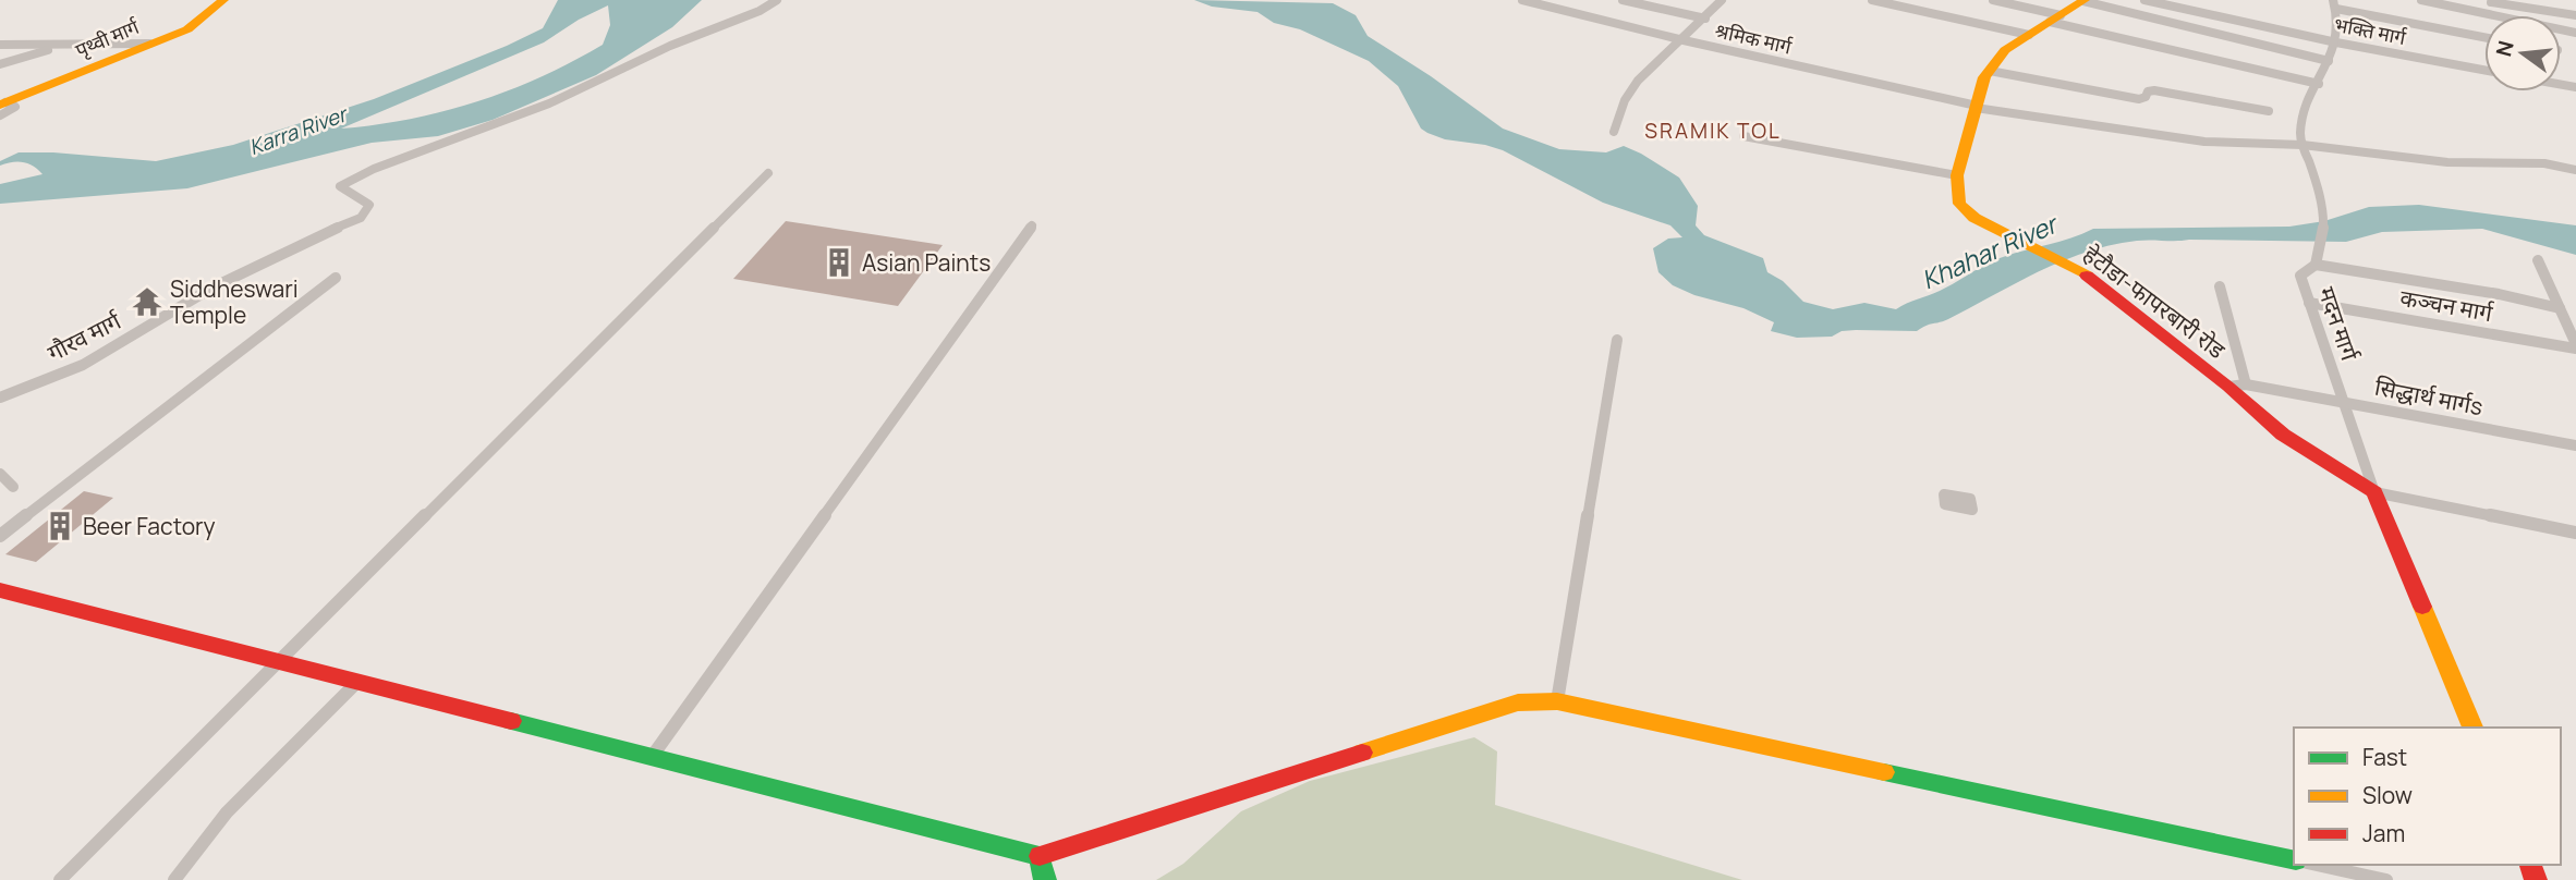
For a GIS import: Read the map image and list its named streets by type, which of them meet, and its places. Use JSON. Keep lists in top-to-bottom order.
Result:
{
  "streets": {
    "main road": ["पृथ्वी मार्ग", "हेटौडा-फापरबारी रोड"],
    "street": [
      "भक्ति मार्ग",
      "श्रमिक मार्ग",
      "कञ्चन मार्ग",
      "मदन मार्ग",
      "गौरव मार्ग",
      "सिद्धार्थ मार्गs"
    ]
  },
  "crossings": [
    ["भक्ति मार्ग", "मदन मार्ग"],
    ["श्रमिक मार्ग", "हेटौडा-फापरबारी रोड"],
    ["श्रमिक मार्ग", "मदन मार्ग"],
    ["हेटौडा-फापरबारी रोड", "मदन मार्ग"],
    ["हेटौडा-फापरबारी रोड", "सिद्धार्थ मार्गs"],
    ["कञ्चन मार्ग", "मदन मार्ग"],
    ["मदन मार्ग", "सिद्धार्थ मार्गs"]
  ],
  "districts": ["SRAMIK TOL"],
  "water": ["Karra River", "Khahar River"],
  "places": {
    "building": ["Asian Paints", "Beer Factory"],
    "temple": ["Siddheswari Temple"]
  },
  "legend": ["Fast", "Slow", "Jam"],
  "north": "left"
}
